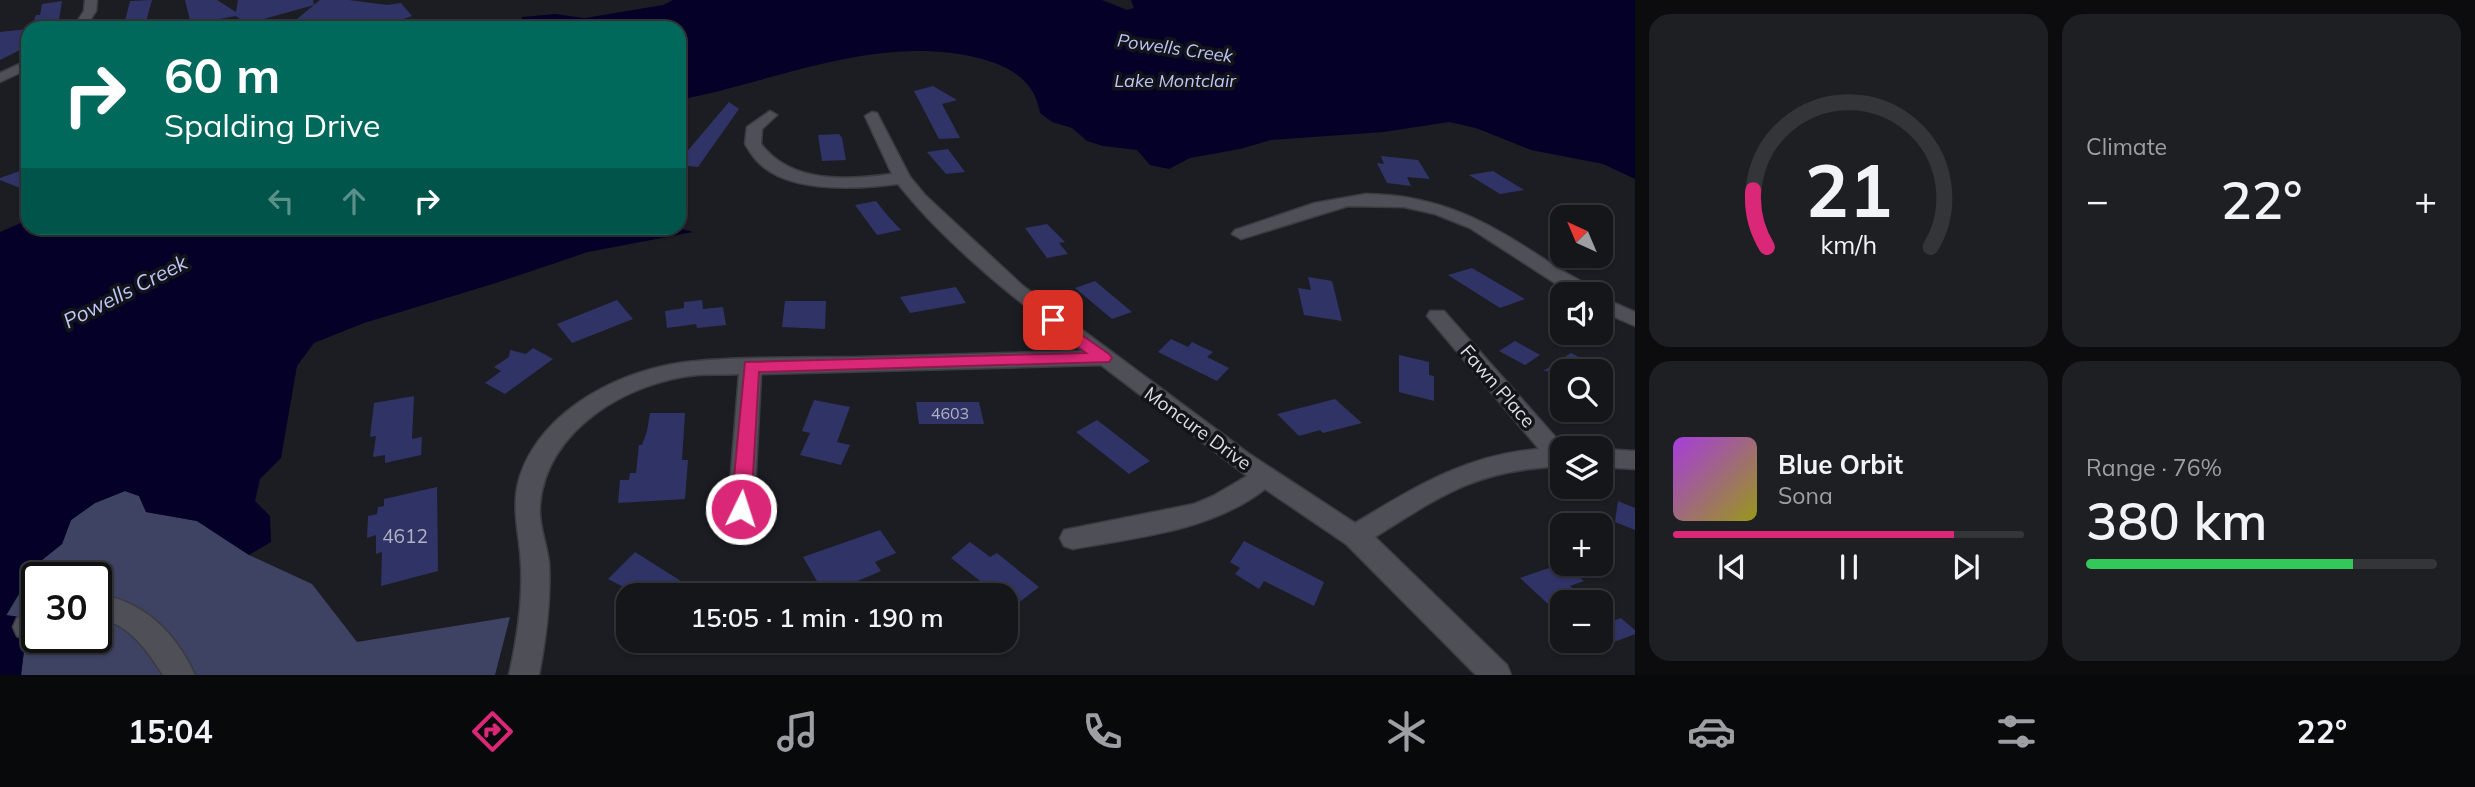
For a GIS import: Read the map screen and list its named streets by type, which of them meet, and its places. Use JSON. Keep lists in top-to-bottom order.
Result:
{
  "streets": {
    "street": ["Fawn Place", "Moncure Drive"]
  },
  "water": ["Powells Creek", "Lake Montclair"],
  "house_numbers": ["4603", "4612"],
  "north": "top left",
  "page": {
    "tile": [
      "Climate",
      ["Range · 76%", "380 km"]
    ],
    "turn": ["60 m", "Spalding Drive"],
    "heat": ["−", "22°", "+"],
    "map_buttons": ["+", "−"],
    "song": ["Blue Orbit", "Sona"],
    "limit": "30",
    "trip": "15:05 · 1 min · 190 m",
    "tabs": ["15:04", "22°"],
    "gauge": ["21", "km/h"]
  }
}
